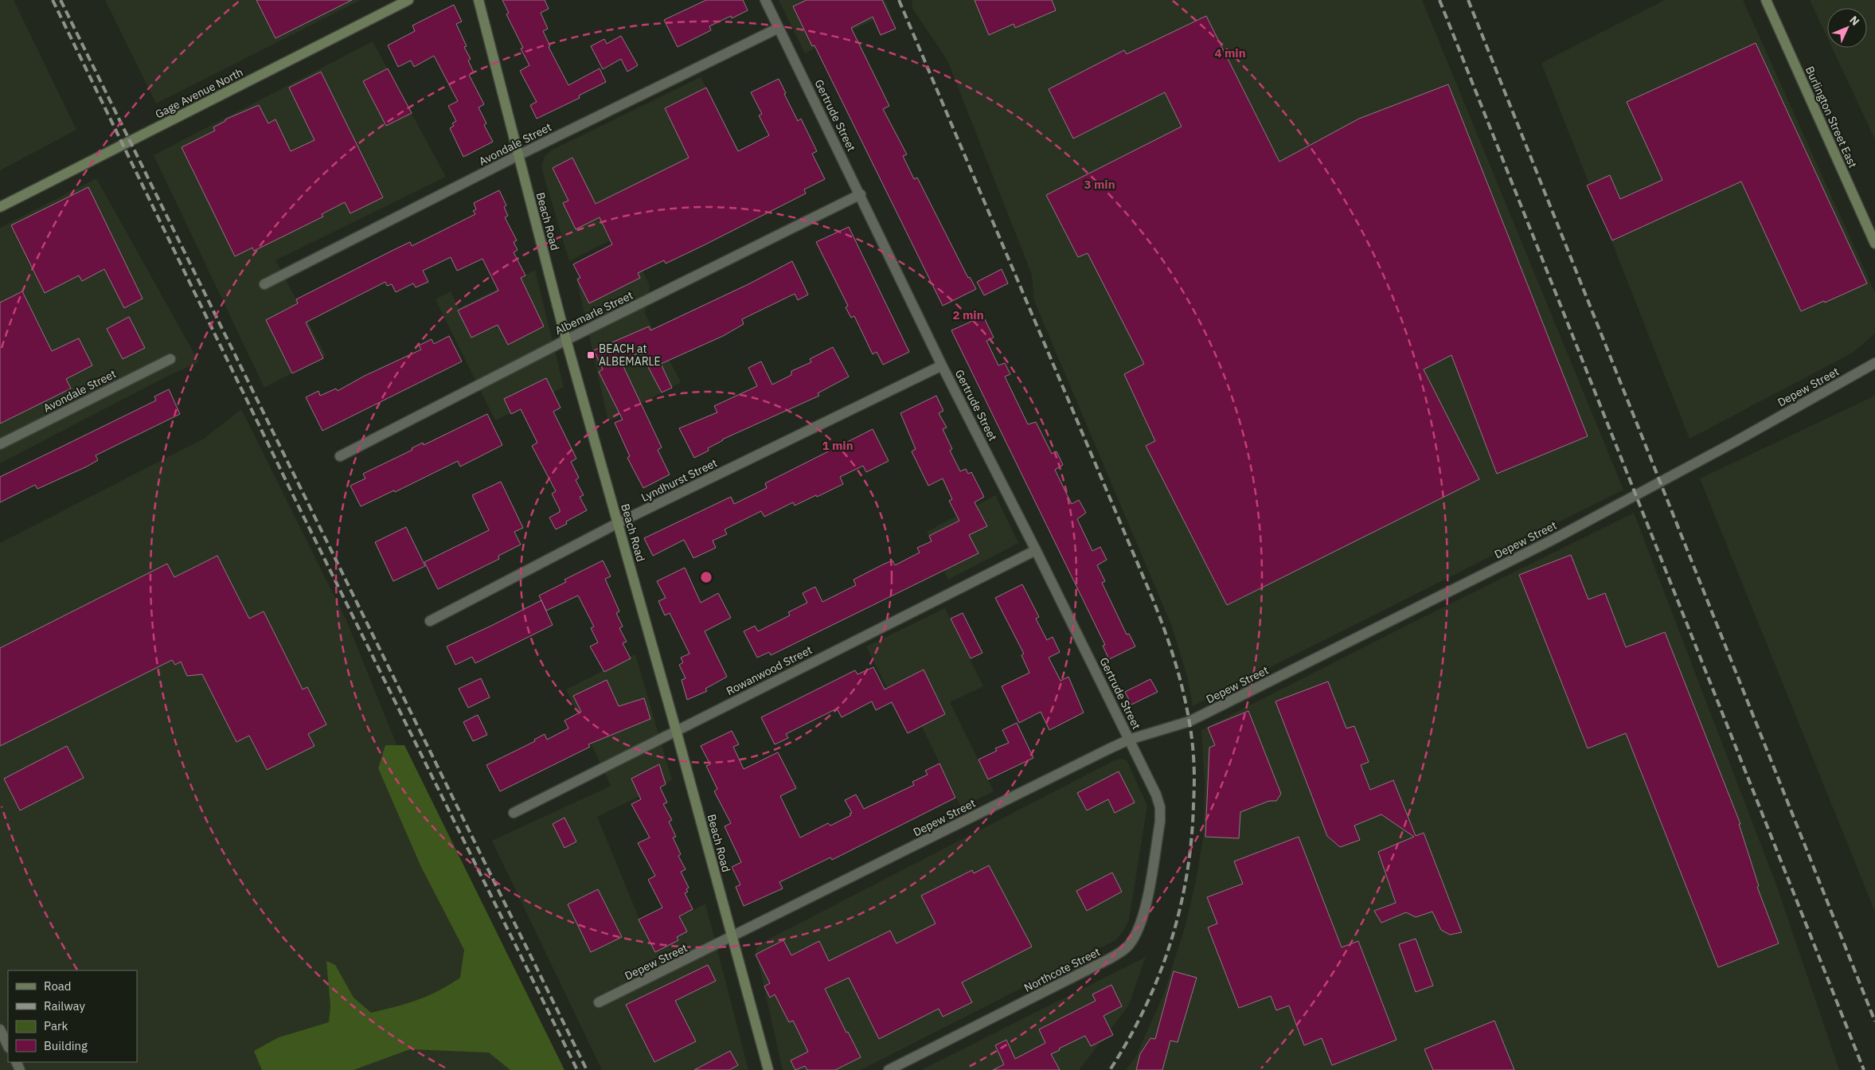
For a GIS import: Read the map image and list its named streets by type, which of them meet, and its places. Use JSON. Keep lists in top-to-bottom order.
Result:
{
  "streets": {
    "street": [
      "Gage Avenue North",
      "Gertrude Street",
      "Burlington Street East",
      "Avondale Street",
      "Beach Road",
      "Albemarle Street",
      "Depew Street",
      "Lyndhurst Street",
      "Rowanwood Street",
      "Northcote Street"
    ]
  },
  "crossings": [
    ["Gertrude Street", "Avondale Street"],
    ["Gertrude Street", "Albemarle Street"],
    ["Gertrude Street", "Depew Street"],
    ["Gertrude Street", "Lyndhurst Street"],
    ["Gertrude Street", "Rowanwood Street"],
    ["Gertrude Street", "Northcote Street"],
    ["Avondale Street", "Beach Road"],
    ["Beach Road", "Albemarle Street"],
    ["Beach Road", "Depew Street"],
    ["Beach Road", "Lyndhurst Street"],
    ["Beach Road", "Rowanwood Street"]
  ],
  "places": {
    "transit": ["BEACH at ALBEMARLE"]
  },
  "legend": [
    "Road",
    "Railway",
    "Park",
    "Building"
  ],
  "north": "top right",
  "rings": [
    "4 min",
    "3 min",
    "2 min",
    "1 min"
  ]
}
